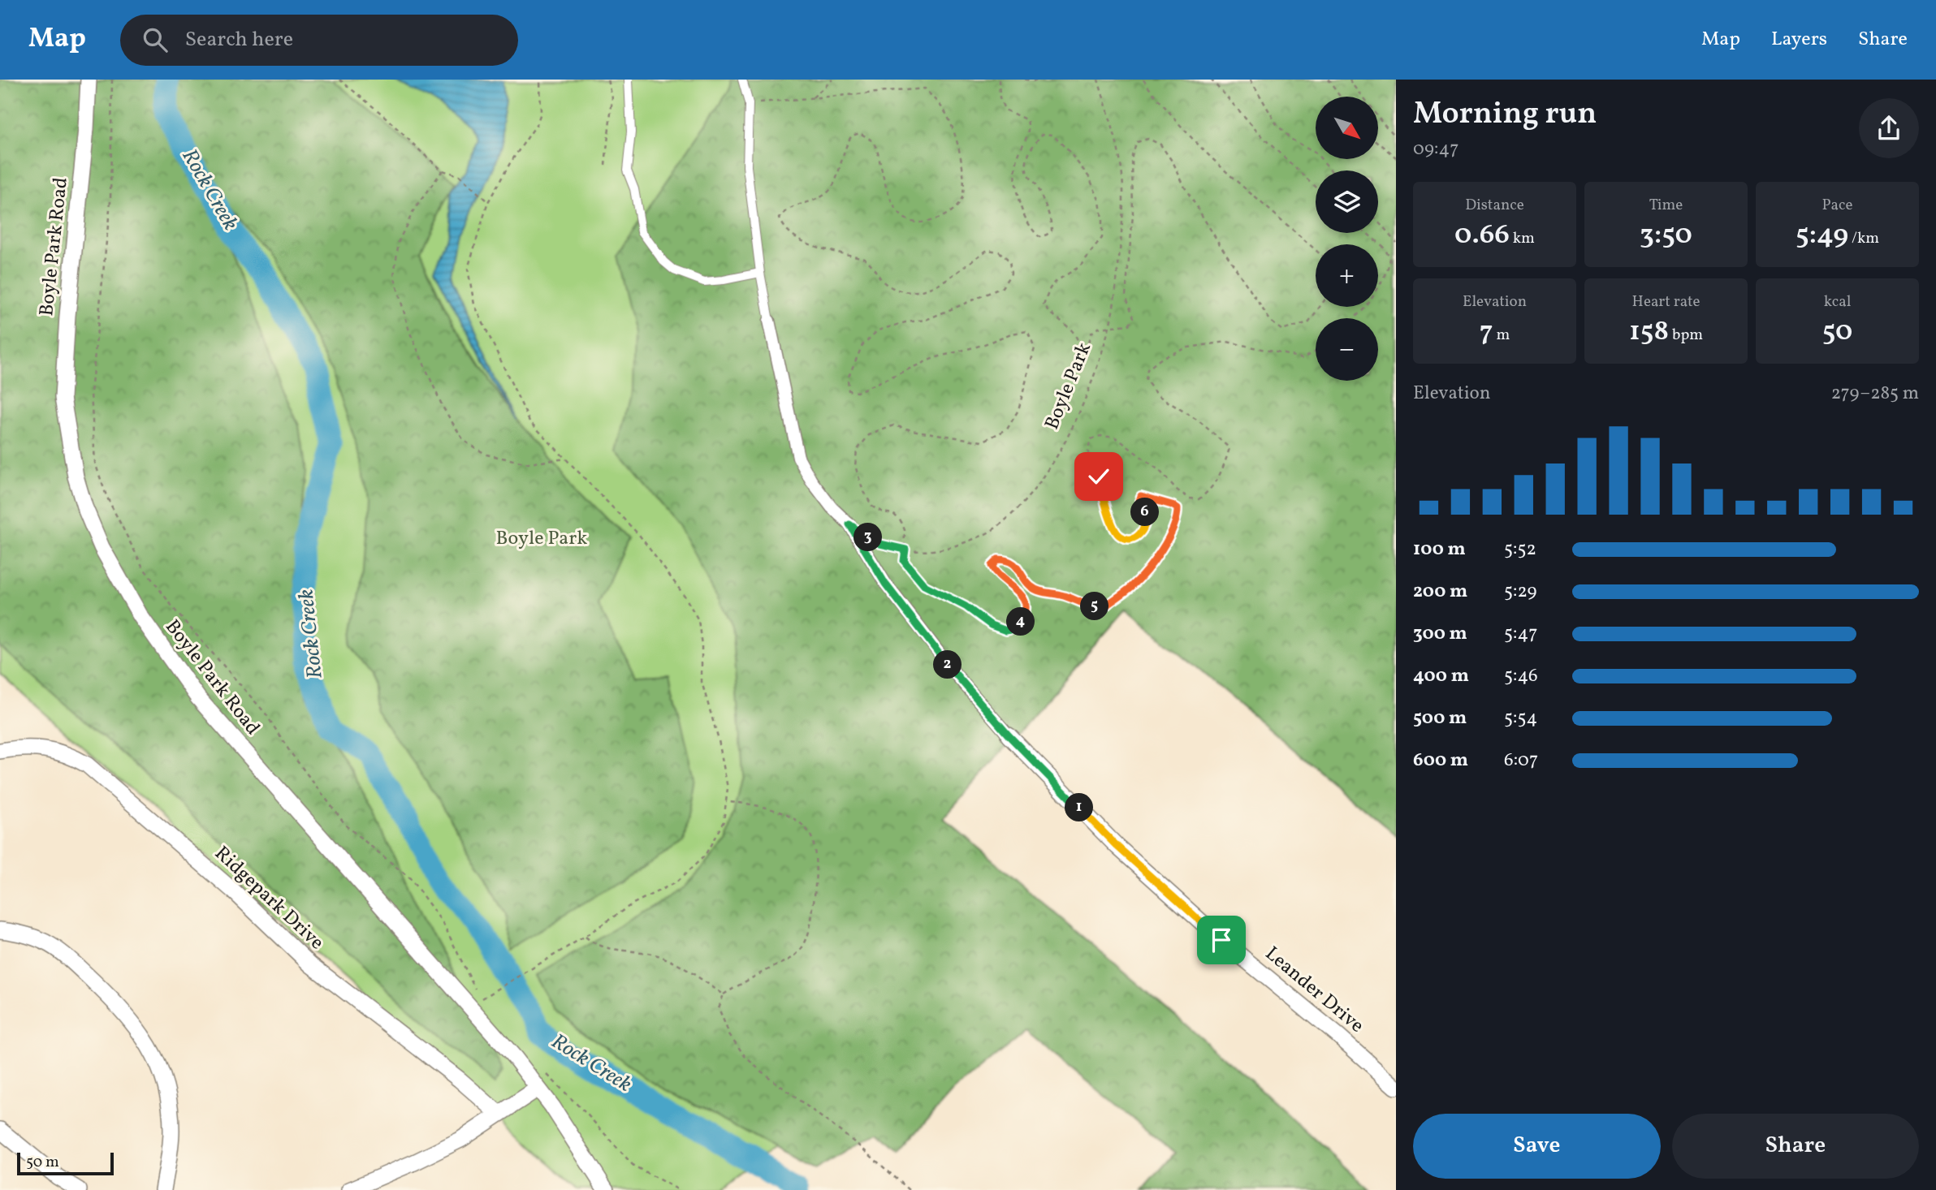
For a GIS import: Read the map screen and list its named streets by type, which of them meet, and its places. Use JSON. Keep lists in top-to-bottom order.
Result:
{
  "streets": {
    "street": ["Boyle Park Road", "Ridgepark Drive", "Leander Drive"],
    "path": ["Boyle Park"]
  },
  "water": ["Rock Creek"],
  "parks": ["Boyle Park"],
  "scale_bar": "50 m",
  "north": "bottom right",
  "page": {
    "header": "Map",
    "search": "Search here",
    "nav": ["Map", "Layers", "Share"],
    "heading": ["Morning run", "09:47"],
    "map_buttons": ["+", "−"],
    "stats": [
      ["Distance", "0.66 km"],
      ["Time", "3:50"],
      ["Pace", "5:49 /km"],
      ["Elevation", "7 m"],
      ["Heart rate", "158 bpm"],
      ["kcal", "50"]
    ],
    "chart": ["Elevation", "279–285 m"],
    "pins": [
      "6",
      "3",
      "5",
      "4",
      "2",
      "1"
    ],
    "list": [
      {
        "name": "100 m",
        "note": "5:52"
      },
      {
        "name": "200 m",
        "note": "5:29"
      },
      {
        "name": "300 m",
        "note": "5:47"
      },
      {
        "name": "400 m",
        "note": "5:46"
      },
      {
        "name": "500 m",
        "note": "5:54"
      },
      {
        "name": "600 m",
        "note": "6:07"
      }
    ],
    "buttons": ["Save", "Share"],
    "scale": "50 m"
  }
}
